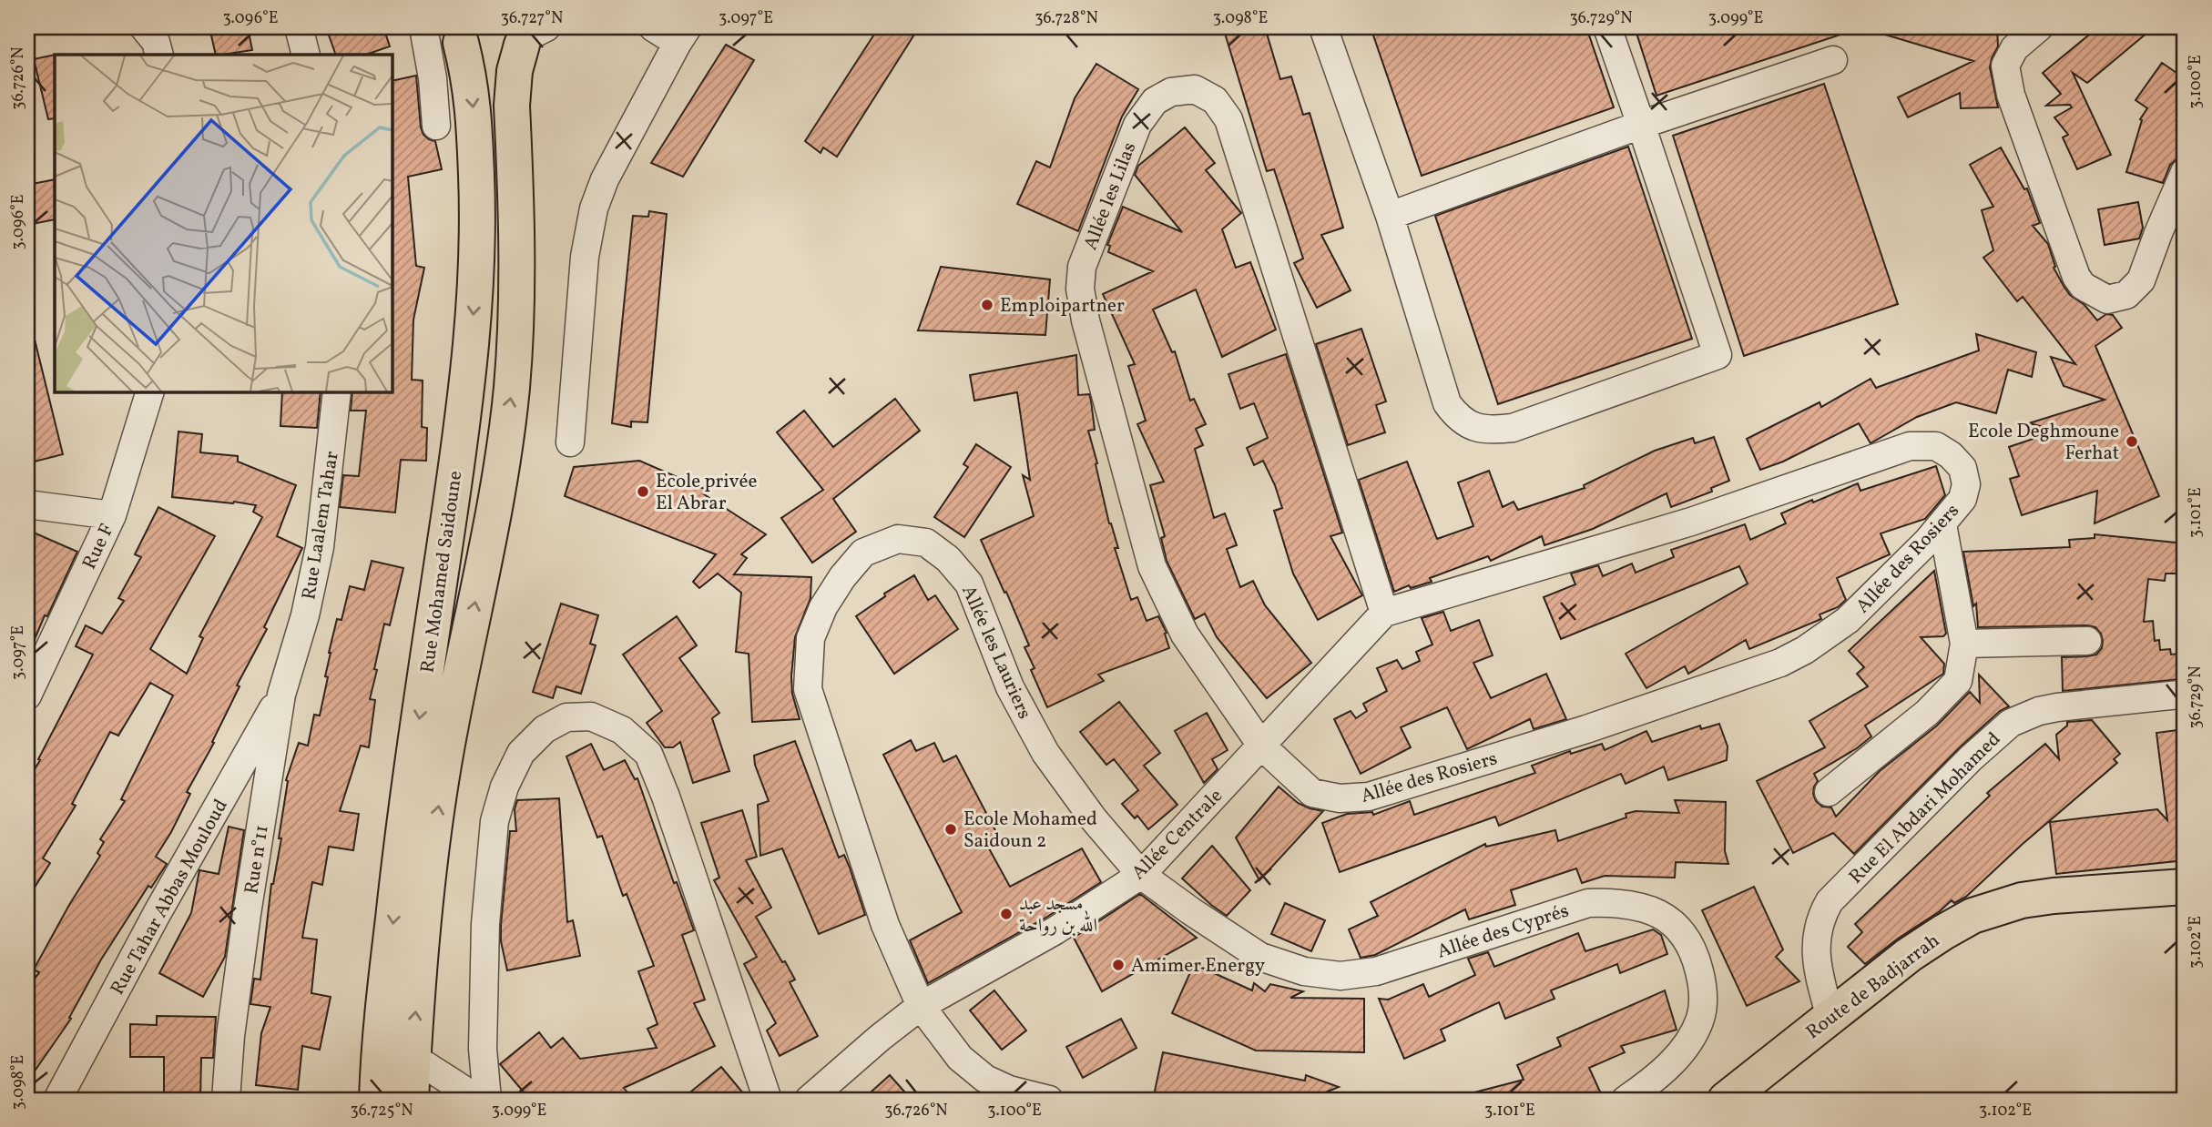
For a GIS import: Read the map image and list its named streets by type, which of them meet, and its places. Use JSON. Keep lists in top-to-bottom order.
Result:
{
  "streets": {
    "main road": ["Rue Mohamed Saidoune", "Route de Badjarrah"],
    "street": [
      "Allée les Lilas",
      "Rue Laalem Tahar",
      "Rue F",
      "Allée des Rosiers",
      "Allée les Lauriers",
      "Rue El Abdari Mohamed",
      "Allée Centrale",
      "Rue n°11",
      "Rue Tahar Abbas Mouloud",
      "Allée des Cyprés"
    ]
  },
  "crossings": [
    ["Allée les Lilas", "Allée des Rosiers"],
    ["Allée les Lilas", "Allée Centrale"],
    ["Rue Laalem Tahar", "Rue n°11"],
    ["Rue Laalem Tahar", "Rue Tahar Abbas Mouloud"],
    ["Allée des Rosiers", "Allée Centrale"],
    ["Allée les Lauriers", "Allée Centrale"],
    ["Allée les Lauriers", "Allée des Cyprés"],
    ["Rue El Abdari Mohamed", "Route de Badjarrah"],
    ["Allée Centrale", "Allée des Cyprés"],
    ["Rue n°11", "Rue Tahar Abbas Mouloud"]
  ],
  "places": [
    "Emploipartner",
    "Ecole Deghmoune Ferhat",
    "Ecole privée El Abrar",
    "Ecole Mohamed Saidoun 2",
    "مسجد عبد الله بن رواحة",
    "Amimer Energy"
  ],
  "coordinates": [
    "3.096°E",
    "36.727°N",
    "3.097°E",
    "36.728°N",
    "3.098°E",
    "36.729°N",
    "3.099°E",
    "36.726°N",
    "3.100°E",
    "3.101°E",
    "3.102°E",
    "36.725°N"
  ]
}
